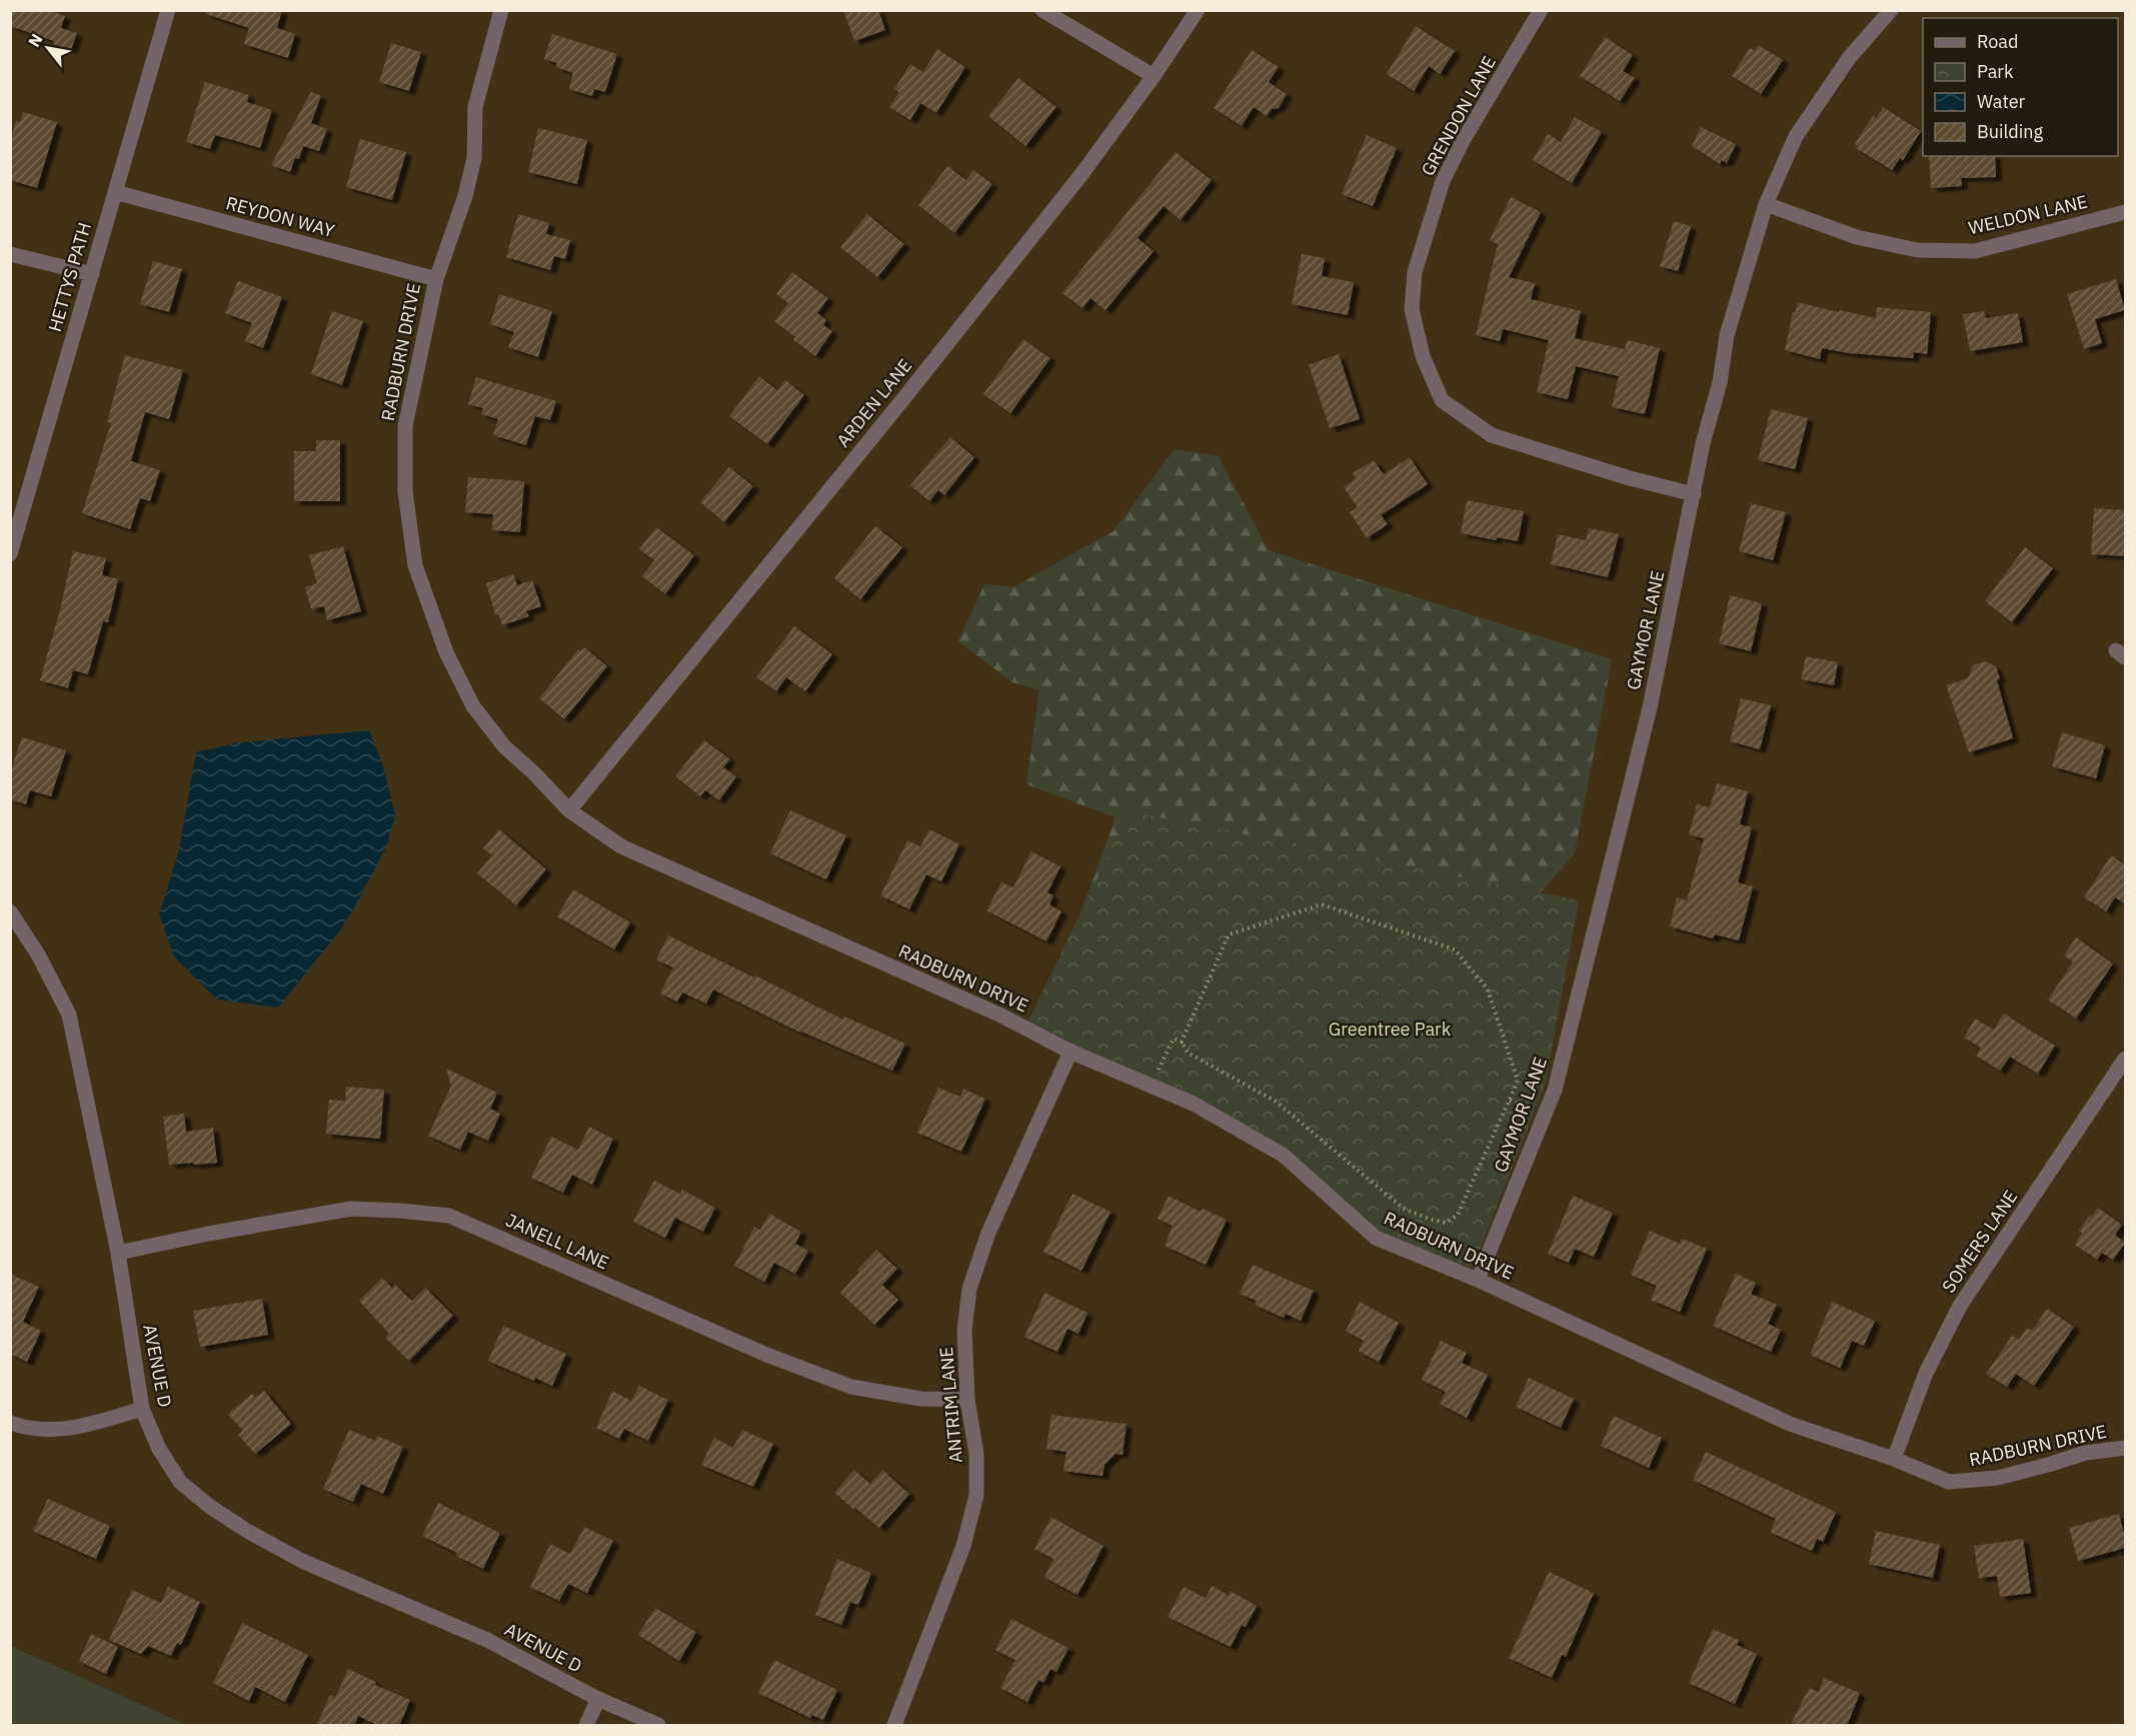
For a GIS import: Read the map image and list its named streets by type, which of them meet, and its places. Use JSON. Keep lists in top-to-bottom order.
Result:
{
  "streets": {
    "street": [
      "GRENDON LANE",
      "WELDON LANE",
      "REYDON WAY",
      "HETTYS PATH",
      "RADBURN DRIVE",
      "ARDEN LANE",
      "GAYMOR LANE",
      "JANELL LANE",
      "SOMERS LANE",
      "AVENUE D",
      "ANTRIM LANE"
    ]
  },
  "crossings": [
    ["GRENDON LANE", "GAYMOR LANE"],
    ["WELDON LANE", "GAYMOR LANE"],
    ["REYDON WAY", "HETTYS PATH"],
    ["REYDON WAY", "RADBURN DRIVE"],
    ["RADBURN DRIVE", "ARDEN LANE"],
    ["RADBURN DRIVE", "GAYMOR LANE"],
    ["RADBURN DRIVE", "SOMERS LANE"],
    ["RADBURN DRIVE", "ANTRIM LANE"],
    ["JANELL LANE", "AVENUE D"],
    ["JANELL LANE", "ANTRIM LANE"]
  ],
  "parks": ["Greentree Park"],
  "legend": [
    "Road",
    "Park",
    "Water",
    "Building"
  ],
  "north": "top left"
}
